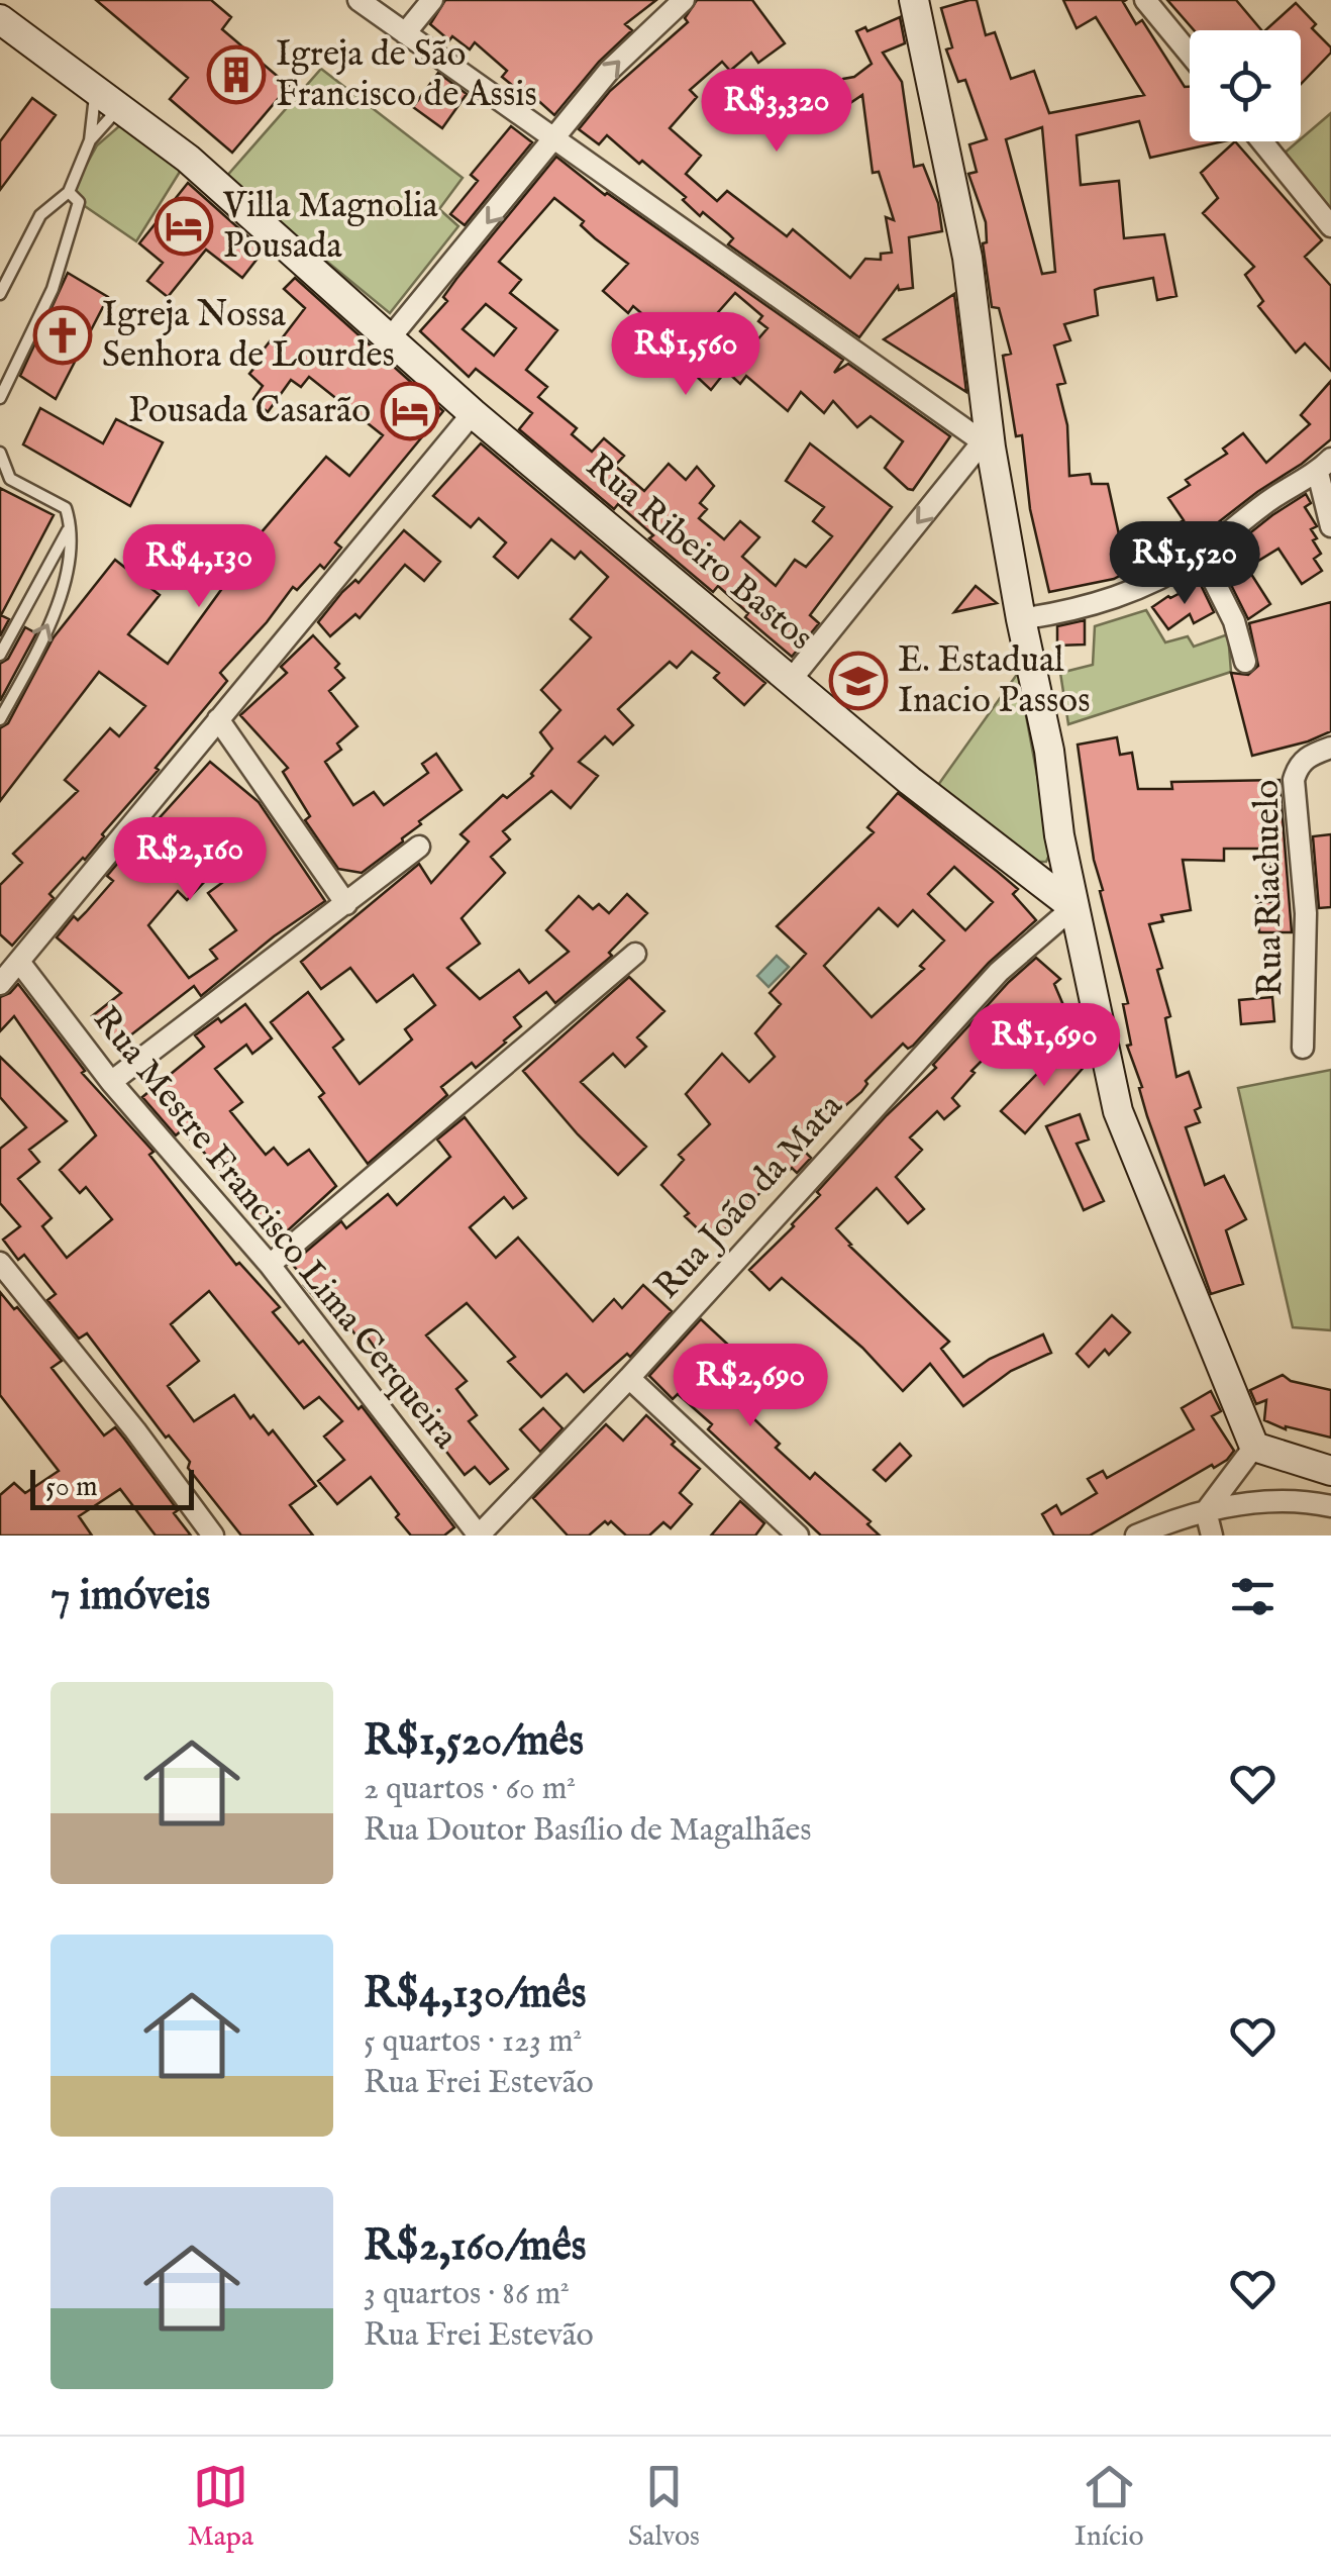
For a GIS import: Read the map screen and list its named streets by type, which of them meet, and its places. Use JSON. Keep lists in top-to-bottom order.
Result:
{
  "streets": {
    "main road": ["Rua Ribeiro Bastos"],
    "street": ["Rua Riachuelo", "Rua João da Mata", "Rua Mestre Francisco Lima Cerqueira"]
  },
  "crossings": [
    ["Rua Ribeiro Bastos", "Rua João da Mata"],
    ["Rua João da Mata", "Rua Mestre Francisco Lima Cerqueira"]
  ],
  "places": {
    "building": ["Igreja de São Francisco de Assis"],
    "hotel": ["Villa Magnolia Pousada", "Pousada Casarão"],
    "church": ["Igreja Nossa Senhora de Lourdes"],
    "school or university": ["E. Estadual Inacio Passos"]
  },
  "scale_bar": "50 m",
  "page": {
    "price": [
      "R$3,320",
      "R$1,560",
      "R$1,520",
      "R$4,130",
      "R$2,160",
      "R$1,690",
      "R$2,690"
    ],
    "scale": "50 m",
    "heading": "7 imóveis",
    "list": [
      {
        "name": "R$1,520/mês",
        "note": "2 quartos · 60 m² · Rua Doutor Basílio de Magalhães"
      },
      {
        "name": "R$4,130/mês",
        "note": "5 quartos · 123 m² · Rua Frei Estevão"
      },
      {
        "name": "R$2,160/mês",
        "note": "3 quartos · 86 m² · Rua Frei Estevão"
      }
    ],
    "tabs": ["Mapa", "Salvos", "Início"]
  }
}
